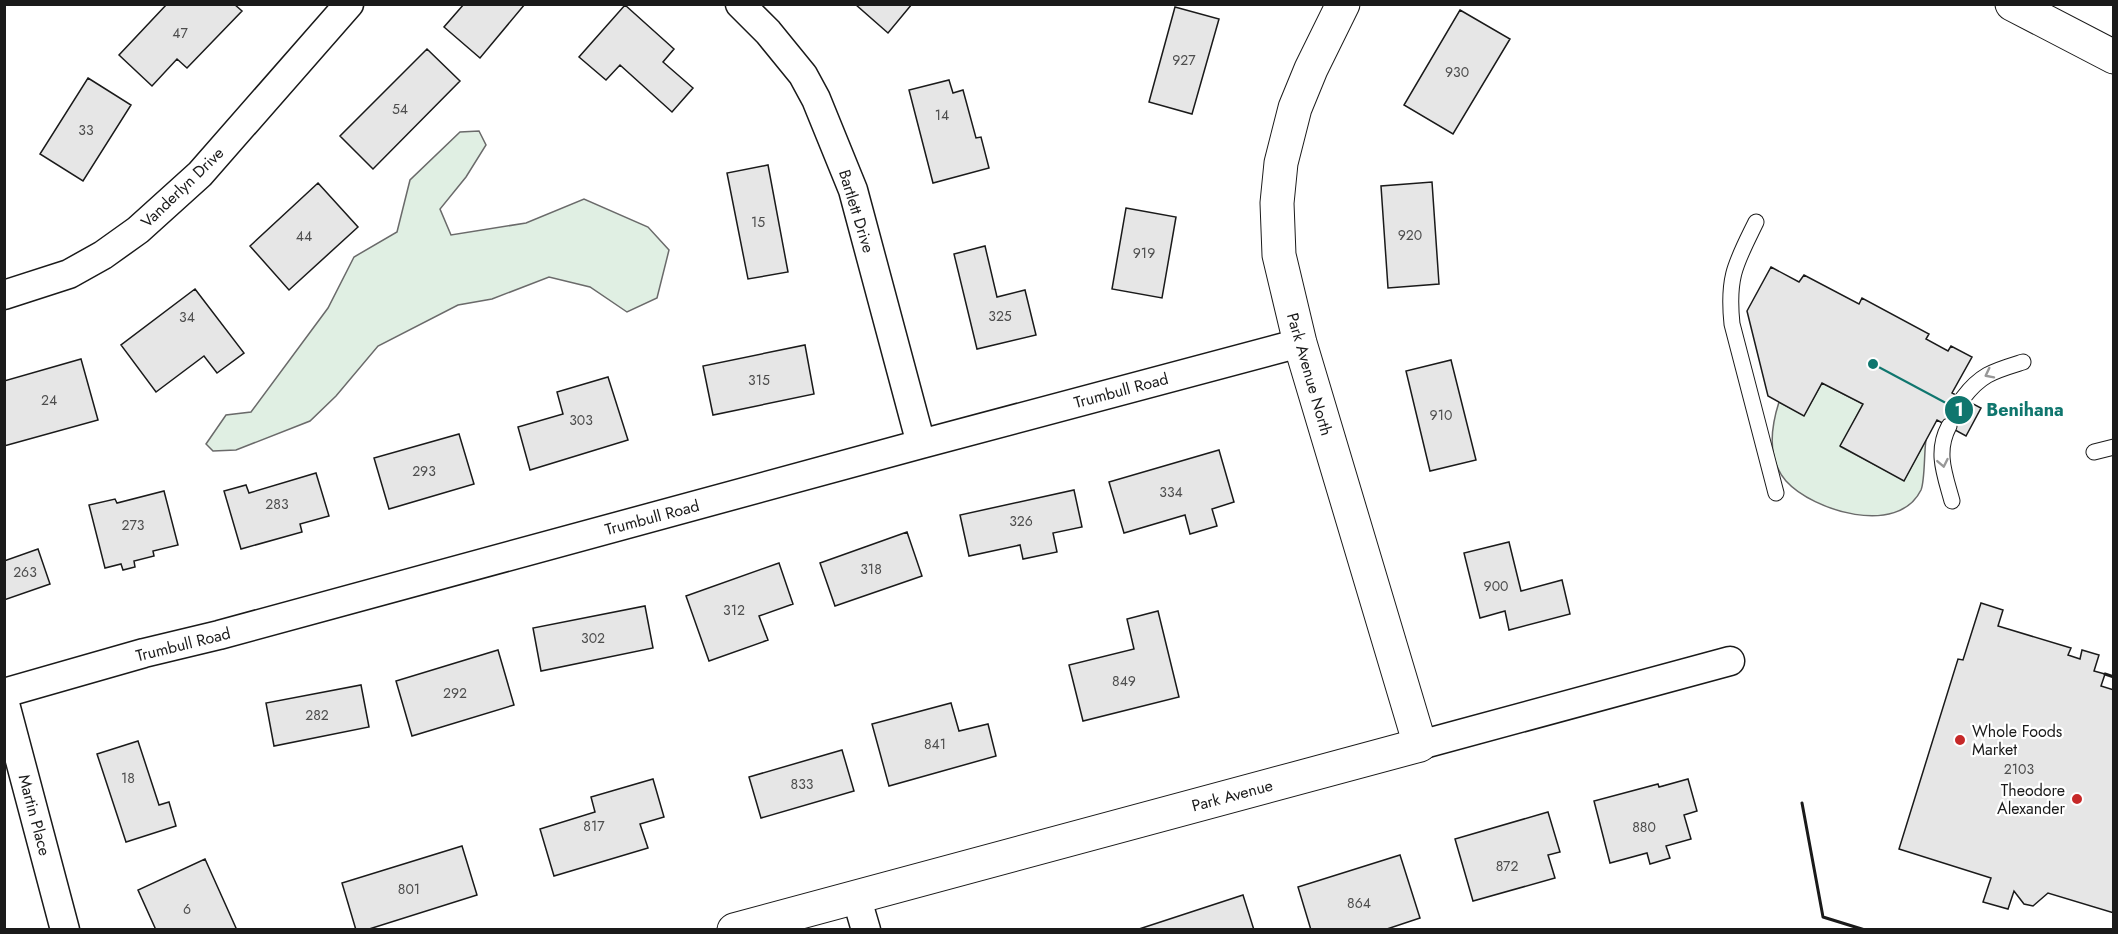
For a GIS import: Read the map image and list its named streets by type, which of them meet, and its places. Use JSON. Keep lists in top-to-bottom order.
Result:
{
  "streets": {
    "street": [
      "Vanderlyn Drive",
      "Bartlett Drive",
      "Park Avenue North",
      "Trumbull Road",
      "Park Avenue",
      "Martin Place"
    ]
  },
  "crossings": [
    ["Bartlett Drive", "Trumbull Road"],
    ["Park Avenue North", "Trumbull Road"],
    ["Park Avenue North", "Park Avenue"]
  ],
  "places": ["Benihana", "Whole Foods Market", "Theodore Alexander"],
  "house_numbers": [
    "47",
    "927",
    "930",
    "54",
    "14",
    "33",
    "15",
    "920",
    "44",
    "919",
    "325",
    "34",
    "315",
    "24",
    "910",
    "303",
    "293",
    "334",
    "283",
    "326",
    "273",
    "318",
    "263",
    "900",
    "312",
    "302",
    "849",
    "292",
    "282",
    "841",
    "2103",
    "18",
    "833",
    "817",
    "880",
    "872",
    "801",
    "864",
    "6"
  ]
}
